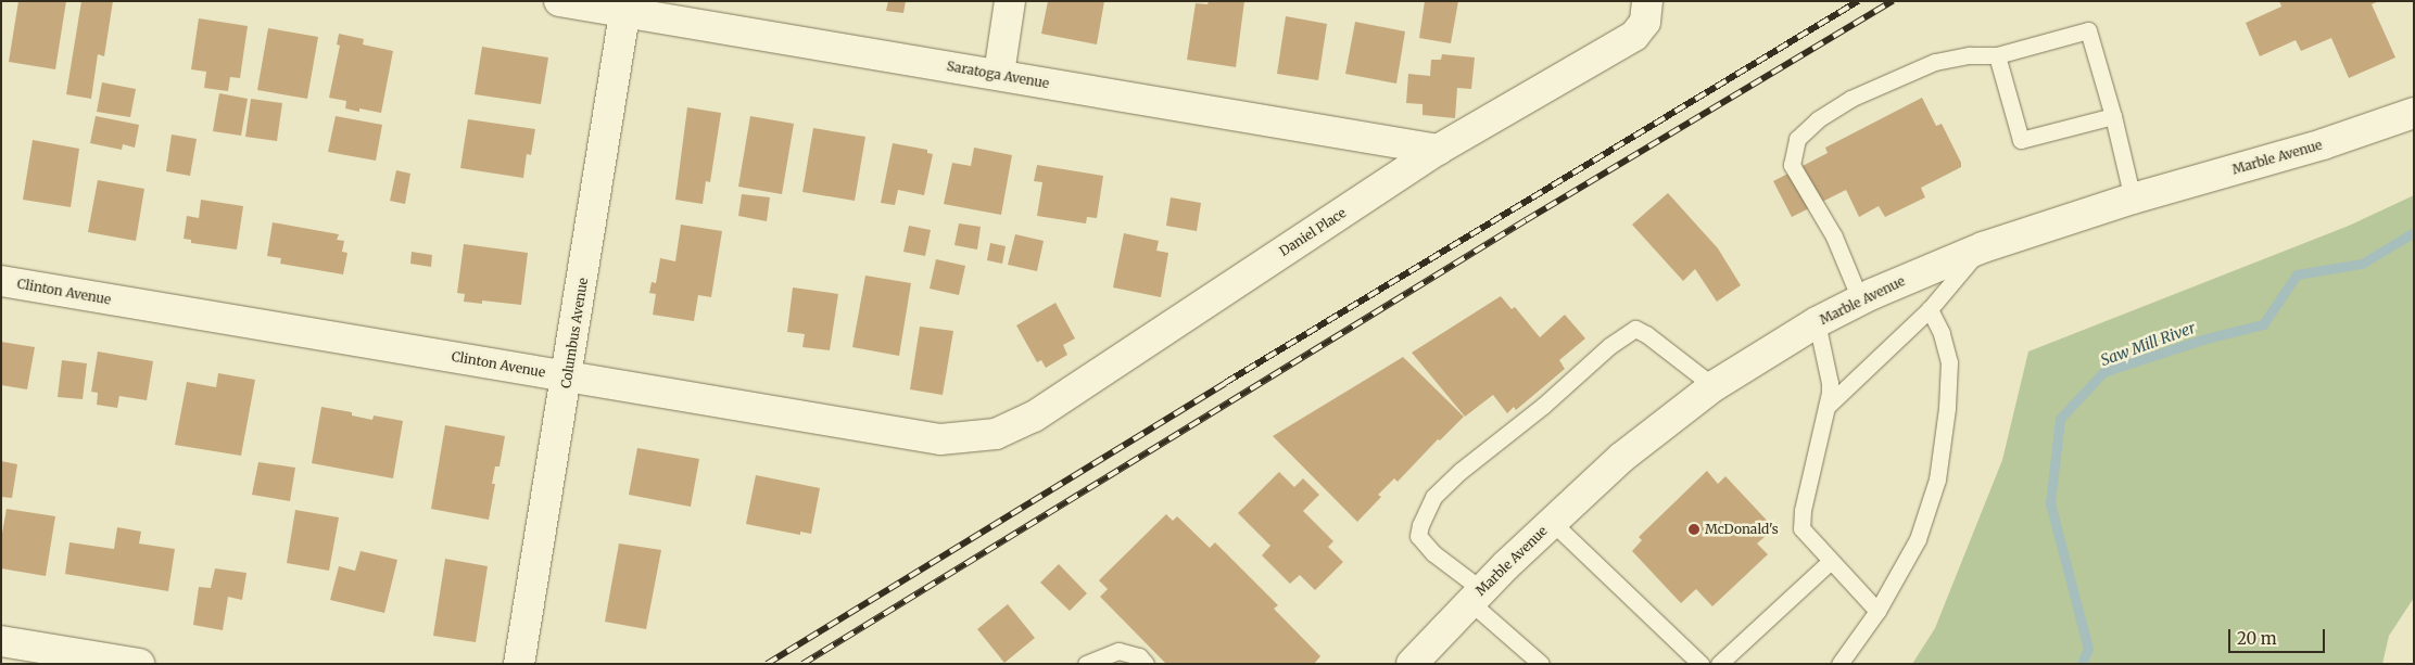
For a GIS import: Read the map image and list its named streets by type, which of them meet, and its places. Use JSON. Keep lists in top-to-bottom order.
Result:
{
  "streets": {
    "street": [
      "Saratoga Avenue",
      "Marble Avenue",
      "Daniel Place",
      "Clinton Avenue",
      "Columbus Avenue"
    ]
  },
  "crossings": [
    ["Saratoga Avenue", "Daniel Place"],
    ["Saratoga Avenue", "Columbus Avenue"],
    ["Daniel Place", "Clinton Avenue"],
    ["Clinton Avenue", "Columbus Avenue"]
  ],
  "water": ["Saw Mill River"],
  "places": ["McDonald's"],
  "scale_bar": "20 m"
}
